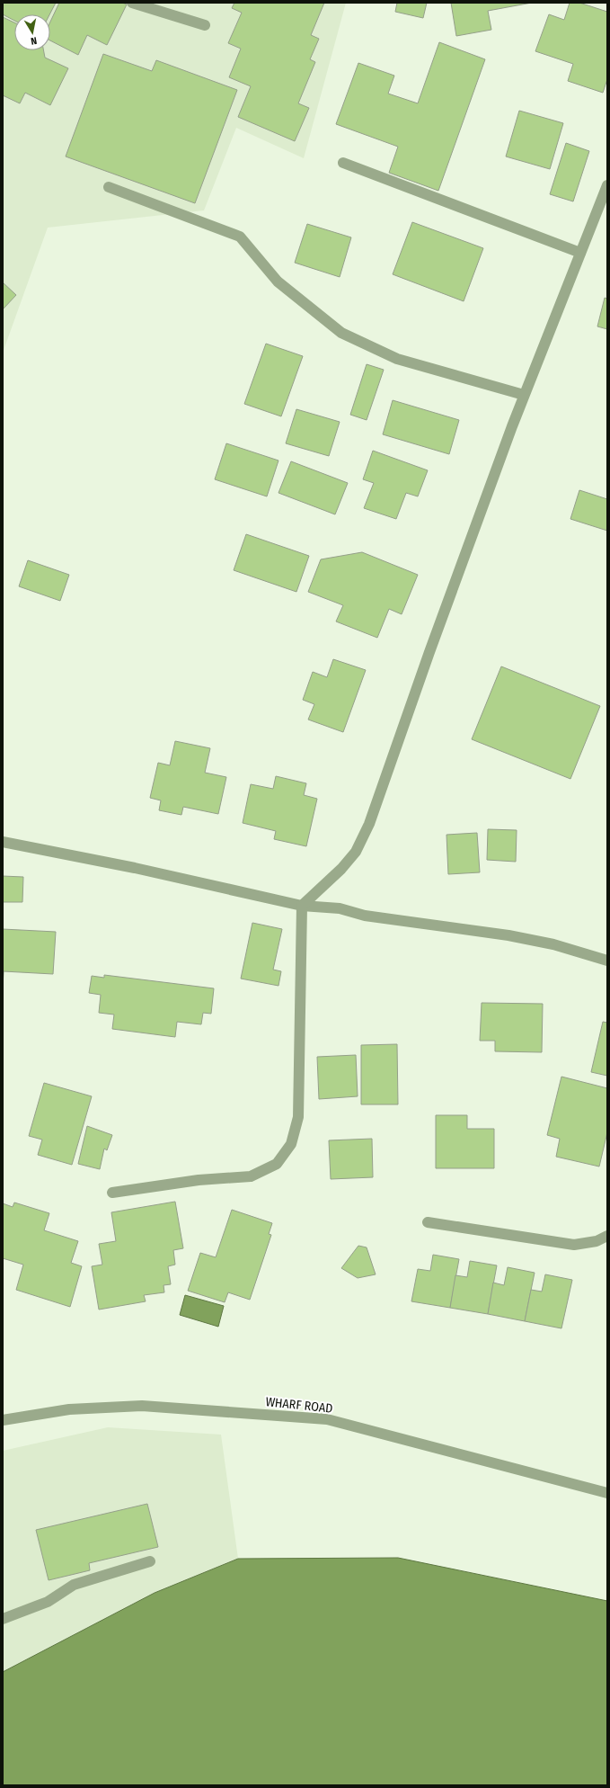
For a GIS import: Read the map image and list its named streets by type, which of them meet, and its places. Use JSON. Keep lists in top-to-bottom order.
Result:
{
  "streets": {
    "street": ["WHARF ROAD"]
  },
  "north": "bottom"
}
